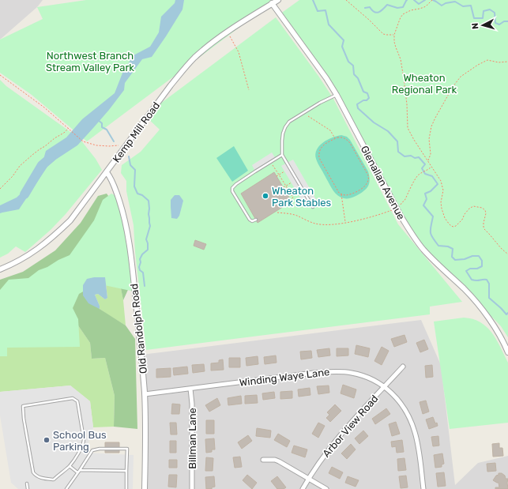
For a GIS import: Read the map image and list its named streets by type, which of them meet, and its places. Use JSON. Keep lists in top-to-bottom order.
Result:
{
  "streets": {
    "street": [
      "Kemp Mill Road",
      "Glenallan Avenue",
      "Old Randolph Road",
      "Winding Waye Lane",
      "Arbor View Road",
      "Billman Lane"
    ]
  },
  "crossings": [
    ["Kemp Mill Road", "Glenallan Avenue"],
    ["Kemp Mill Road", "Old Randolph Road"],
    ["Old Randolph Road", "Winding Waye Lane"],
    ["Winding Waye Lane", "Arbor View Road"],
    ["Winding Waye Lane", "Billman Lane"]
  ],
  "parks": ["Northwest Branch Stream Valley Park", "Wheaton Regional Park"],
  "places": ["Wheaton Park Stables", "School Bus Parking"],
  "north": "left"
}
